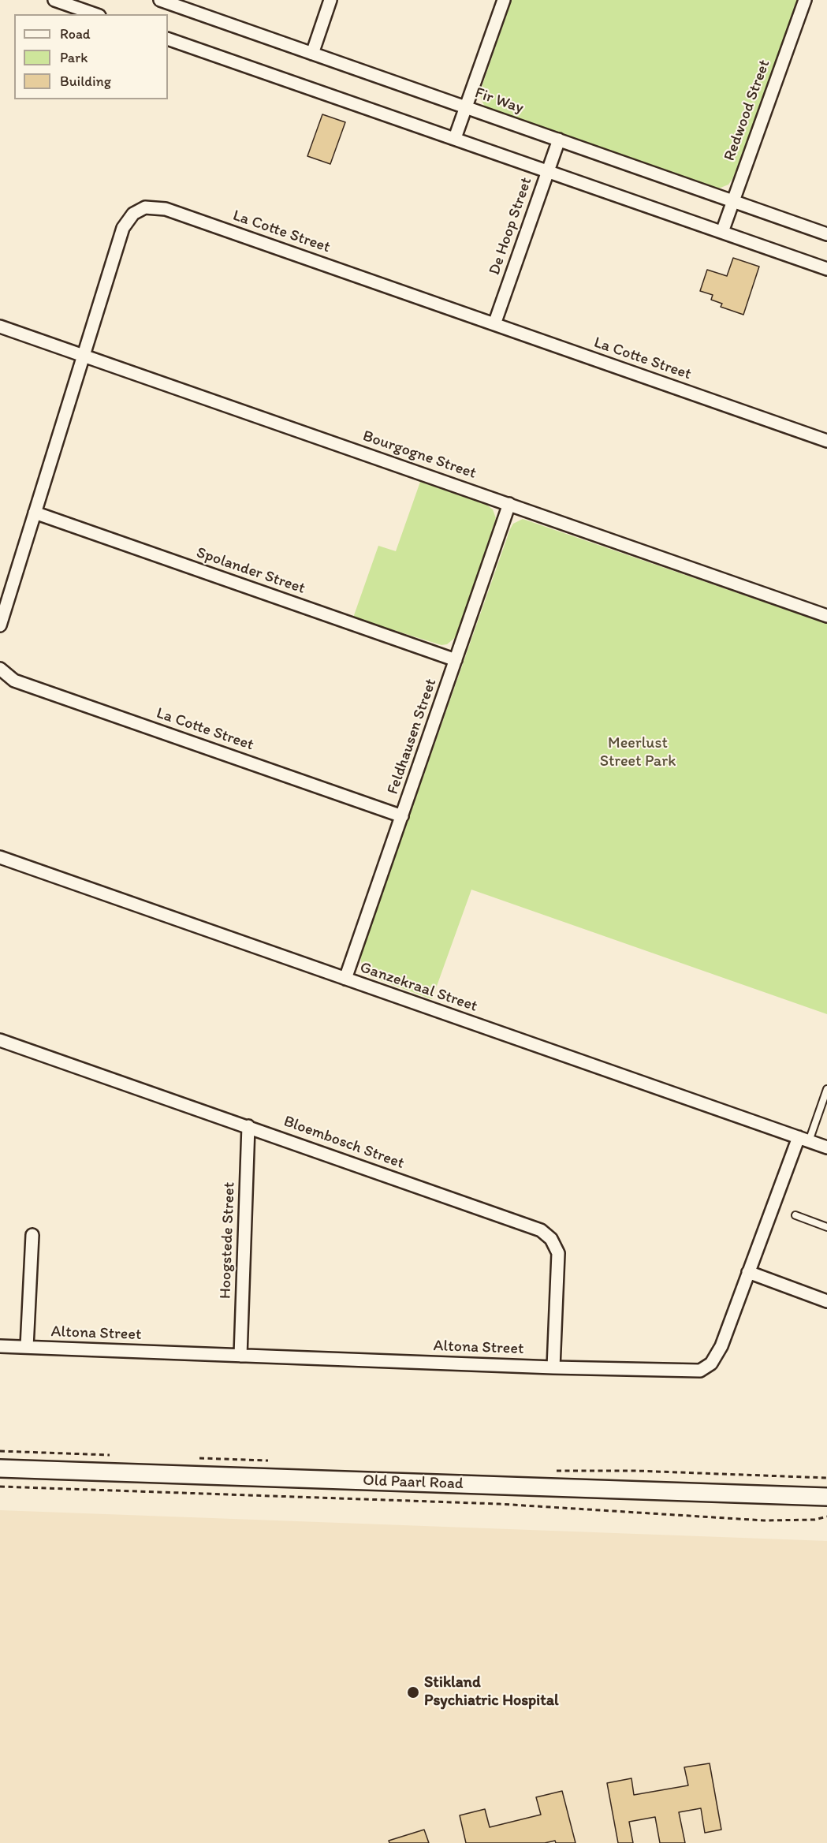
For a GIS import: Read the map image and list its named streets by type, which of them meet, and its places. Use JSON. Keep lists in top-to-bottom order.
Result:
{
  "streets": {
    "main road": ["Old Paarl Road"],
    "street": [
      "Fir Way",
      "Redwood Street",
      "De Hoop Street",
      "La Cotte Street",
      "Bourgogne Street",
      "Spolander Street",
      "Feldhausen Street",
      "Ganzekraal Street",
      "Bloembosch Street",
      "Hoogstede Street",
      "Altona Street"
    ]
  },
  "crossings": [
    ["Fir Way", "Redwood Street"],
    ["Fir Way", "De Hoop Street"],
    ["De Hoop Street", "La Cotte Street"],
    ["La Cotte Street", "Bourgogne Street"],
    ["La Cotte Street", "Spolander Street"],
    ["La Cotte Street", "Feldhausen Street"],
    ["Bourgogne Street", "Feldhausen Street"],
    ["Spolander Street", "Feldhausen Street"],
    ["Feldhausen Street", "Ganzekraal Street"],
    ["Ganzekraal Street", "Altona Street"],
    ["Bloembosch Street", "Hoogstede Street"],
    ["Bloembosch Street", "Altona Street"],
    ["Hoogstede Street", "Altona Street"]
  ],
  "parks": ["Meerlust Street Park"],
  "places": ["Stikland Psychiatric Hospital"],
  "legend": ["Road", "Park", "Building"]
}
